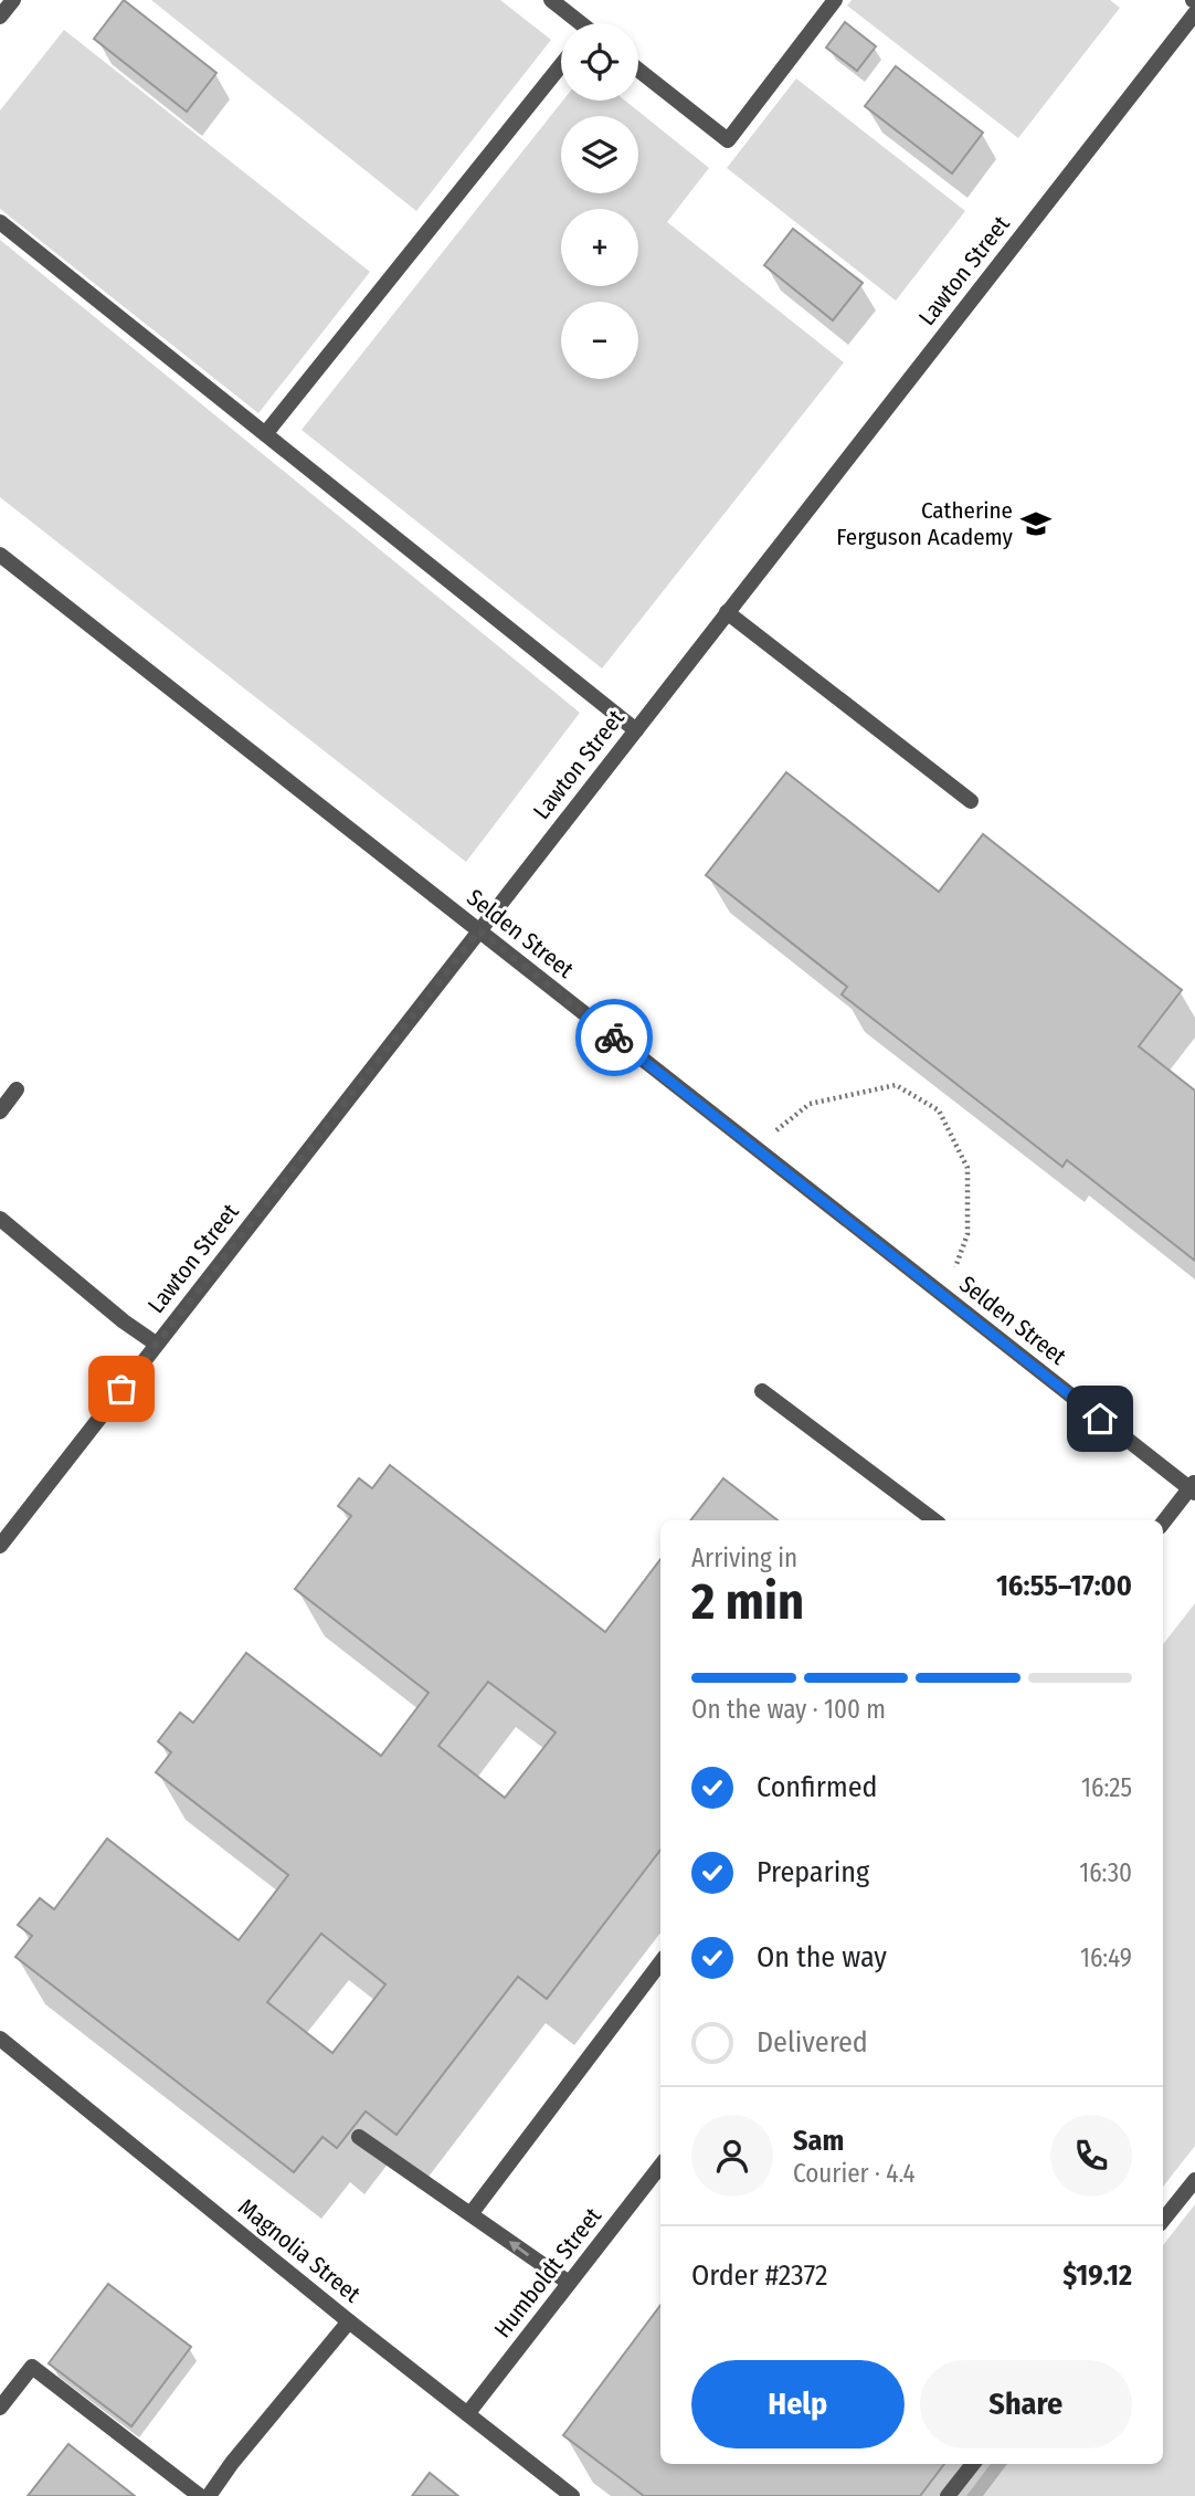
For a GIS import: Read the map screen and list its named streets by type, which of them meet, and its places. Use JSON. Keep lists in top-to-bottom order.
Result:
{
  "streets": {
    "street": [
      "Lawton Street",
      "Selden Street",
      "Magnolia Street",
      "Humboldt Street"
    ]
  },
  "crossings": [
    ["Lawton Street", "Selden Street"],
    ["Magnolia Street", "Humboldt Street"]
  ],
  "places": {
    "school or university": ["Catherine Ferguson Academy"]
  },
  "page": {
    "map_buttons": ["+", "−"],
    "heading": ["2 min", "Arriving in", "16:55–17:00"],
    "panel": [
      "Sam",
      "Courier · 4.4",
      "Order #2372",
      "$19.12"
    ],
    "bar": "On the way · 100 m",
    "list": [
      ["Confirmed", "16:25"],
      ["Preparing", "16:30"],
      ["On the way", "16:49"],
      "Delivered"
    ],
    "buttons": ["Help", "Share"]
  }
}
